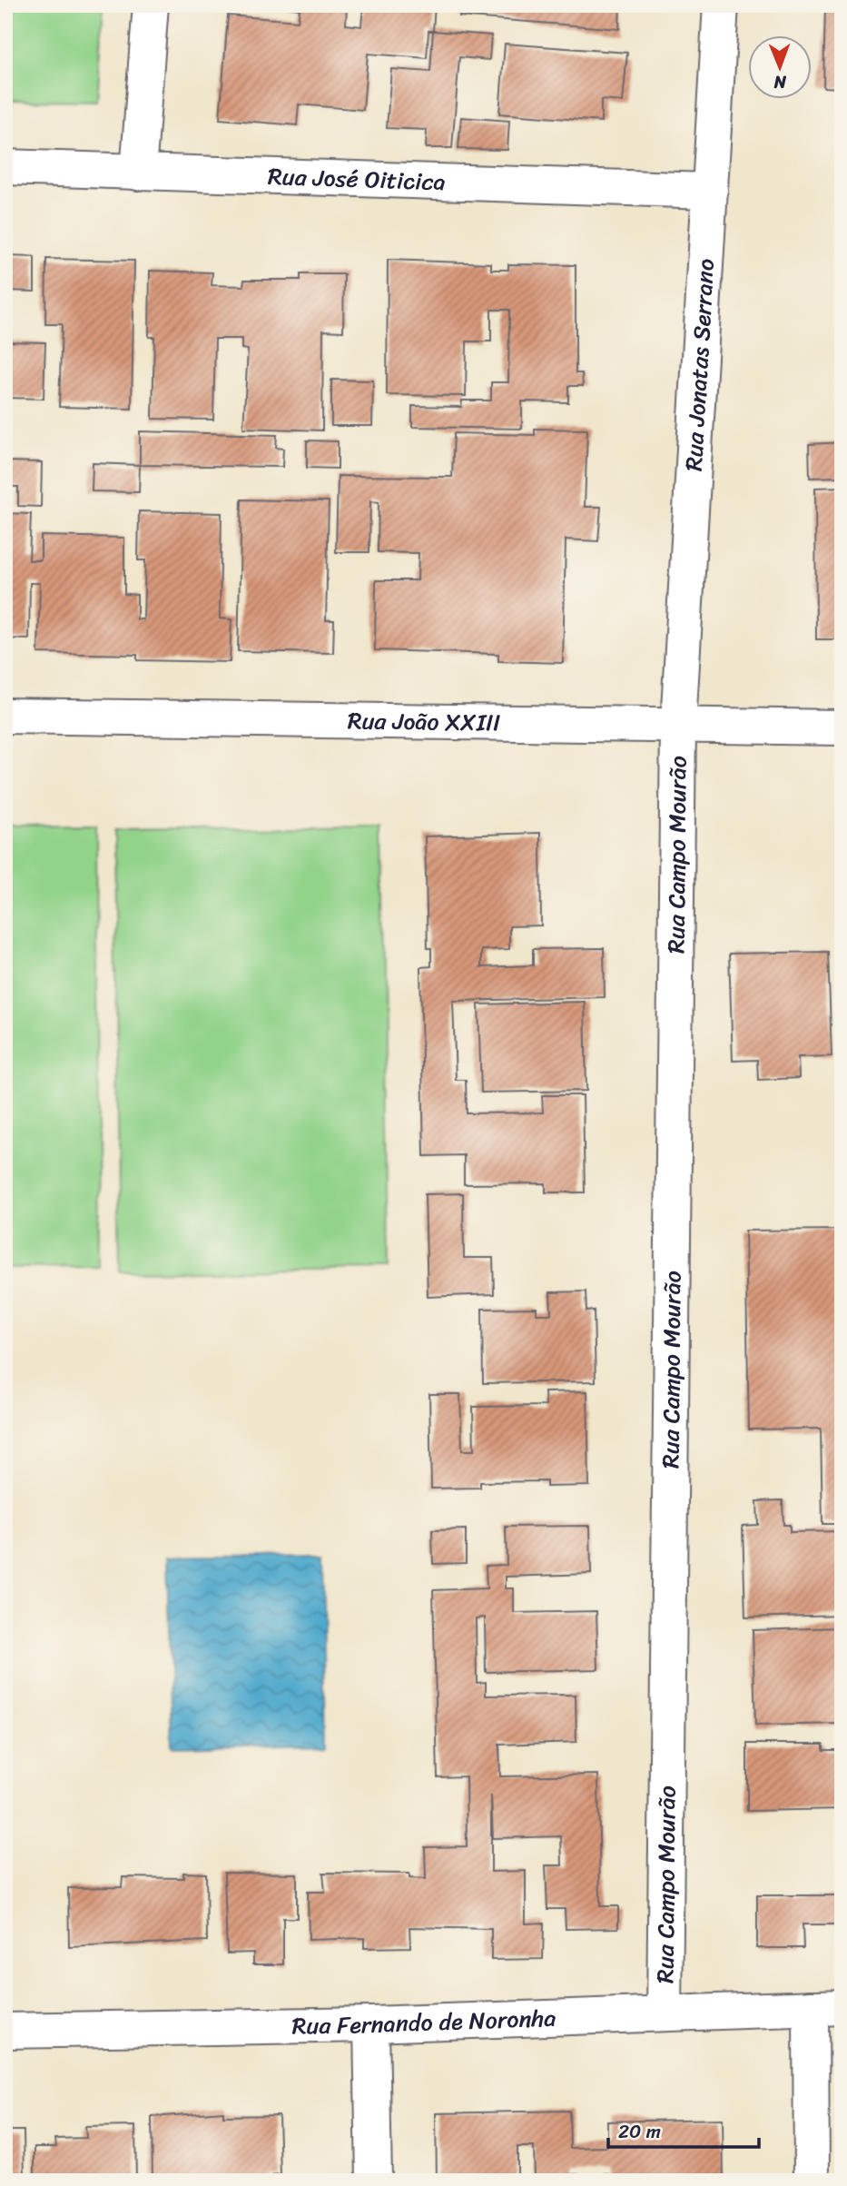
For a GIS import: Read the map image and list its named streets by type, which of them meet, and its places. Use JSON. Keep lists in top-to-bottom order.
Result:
{
  "streets": {
    "street": [
      "Rua José Oiticica",
      "Rua Jonatas Serrano",
      "Rua João XXIII",
      "Rua Campo Mourão",
      "Rua Fernando de Noronha"
    ]
  },
  "crossings": [
    ["Rua José Oiticica", "Rua Jonatas Serrano"],
    ["Rua Jonatas Serrano", "Rua João XXIII"],
    ["Rua Jonatas Serrano", "Rua Campo Mourão"],
    ["Rua João XXIII", "Rua Campo Mourão"],
    ["Rua Campo Mourão", "Rua Fernando de Noronha"]
  ],
  "scale_bar": "20 m",
  "north": "bottom"
}
